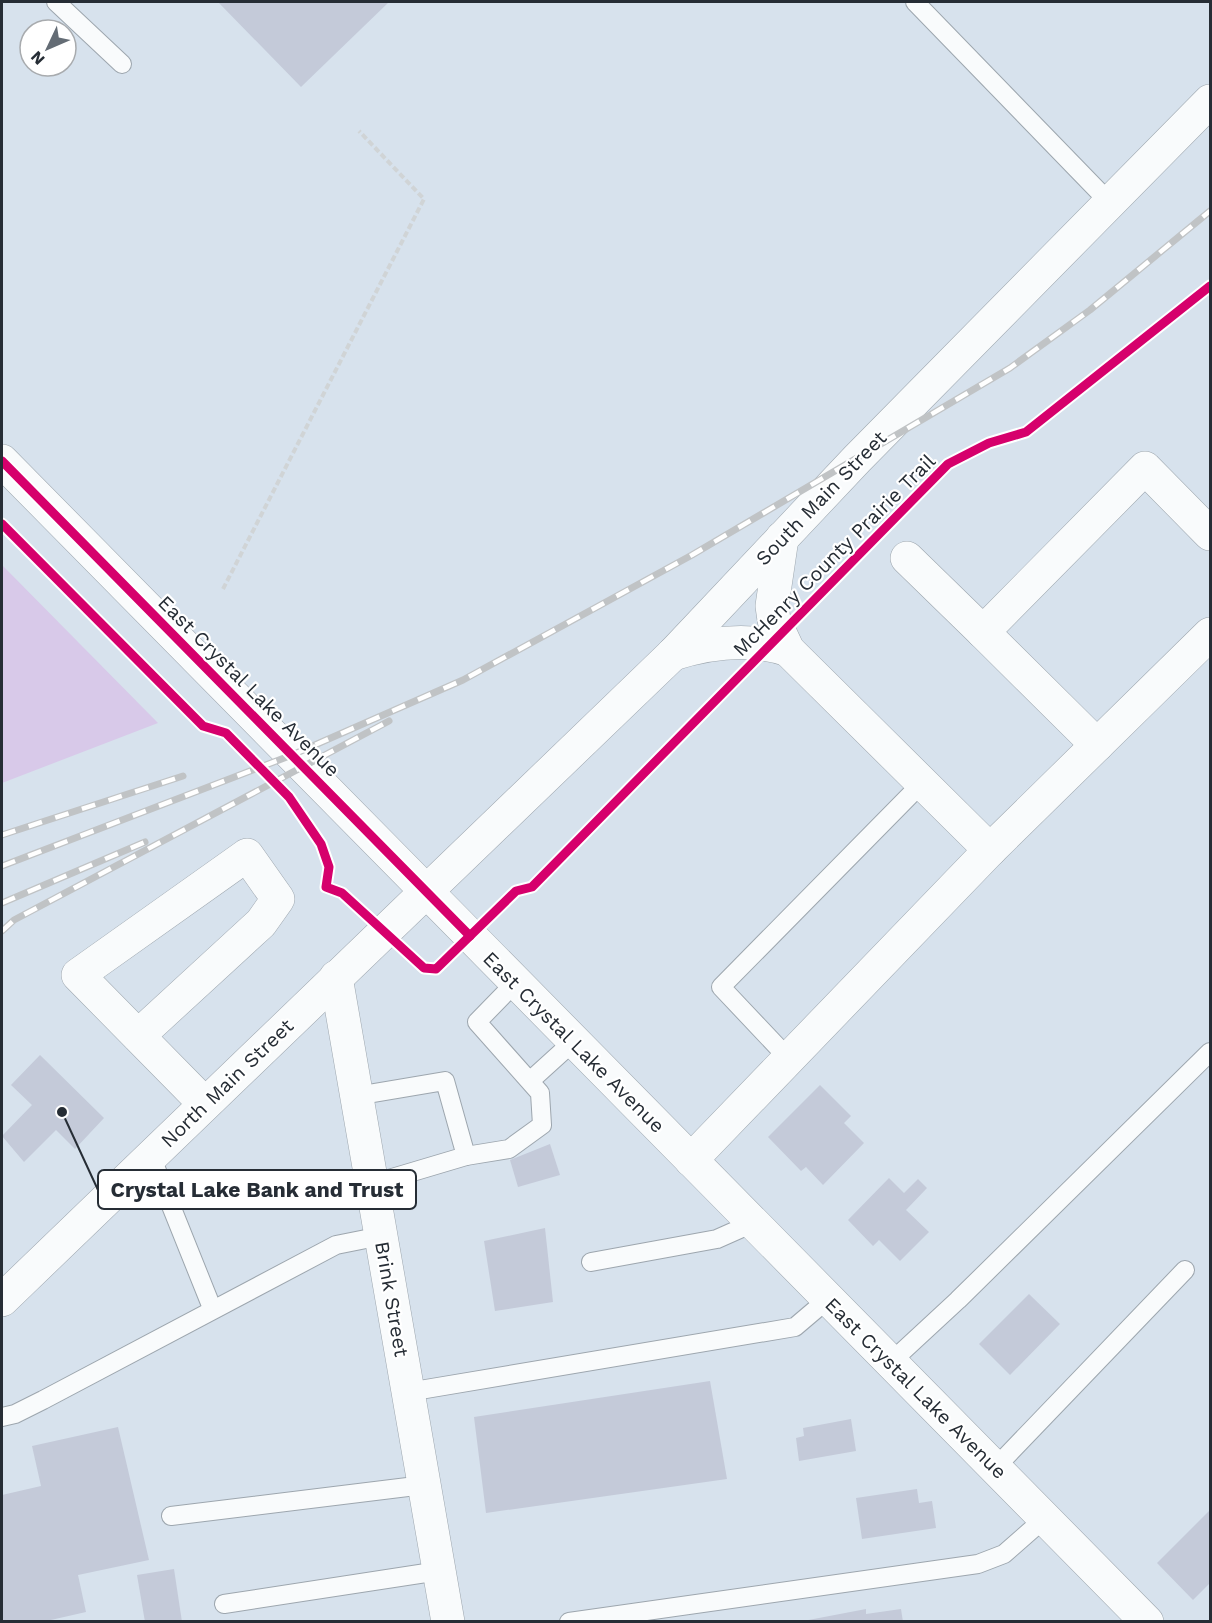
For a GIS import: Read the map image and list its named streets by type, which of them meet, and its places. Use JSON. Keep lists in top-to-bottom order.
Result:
{
  "streets": {
    "street": [
      "South Main Street",
      "East Crystal Lake Avenue",
      "North Main Street",
      "Brink Street"
    ],
    "cycle path": ["McHenry County Prairie Trail"]
  },
  "crossings": [
    ["South Main Street", "East Crystal Lake Avenue"],
    ["South Main Street", "North Main Street"],
    ["East Crystal Lake Avenue", "North Main Street"],
    ["North Main Street", "Brink Street"]
  ],
  "places": ["Crystal Lake Bank and Trust"],
  "north": "bottom left"
}
